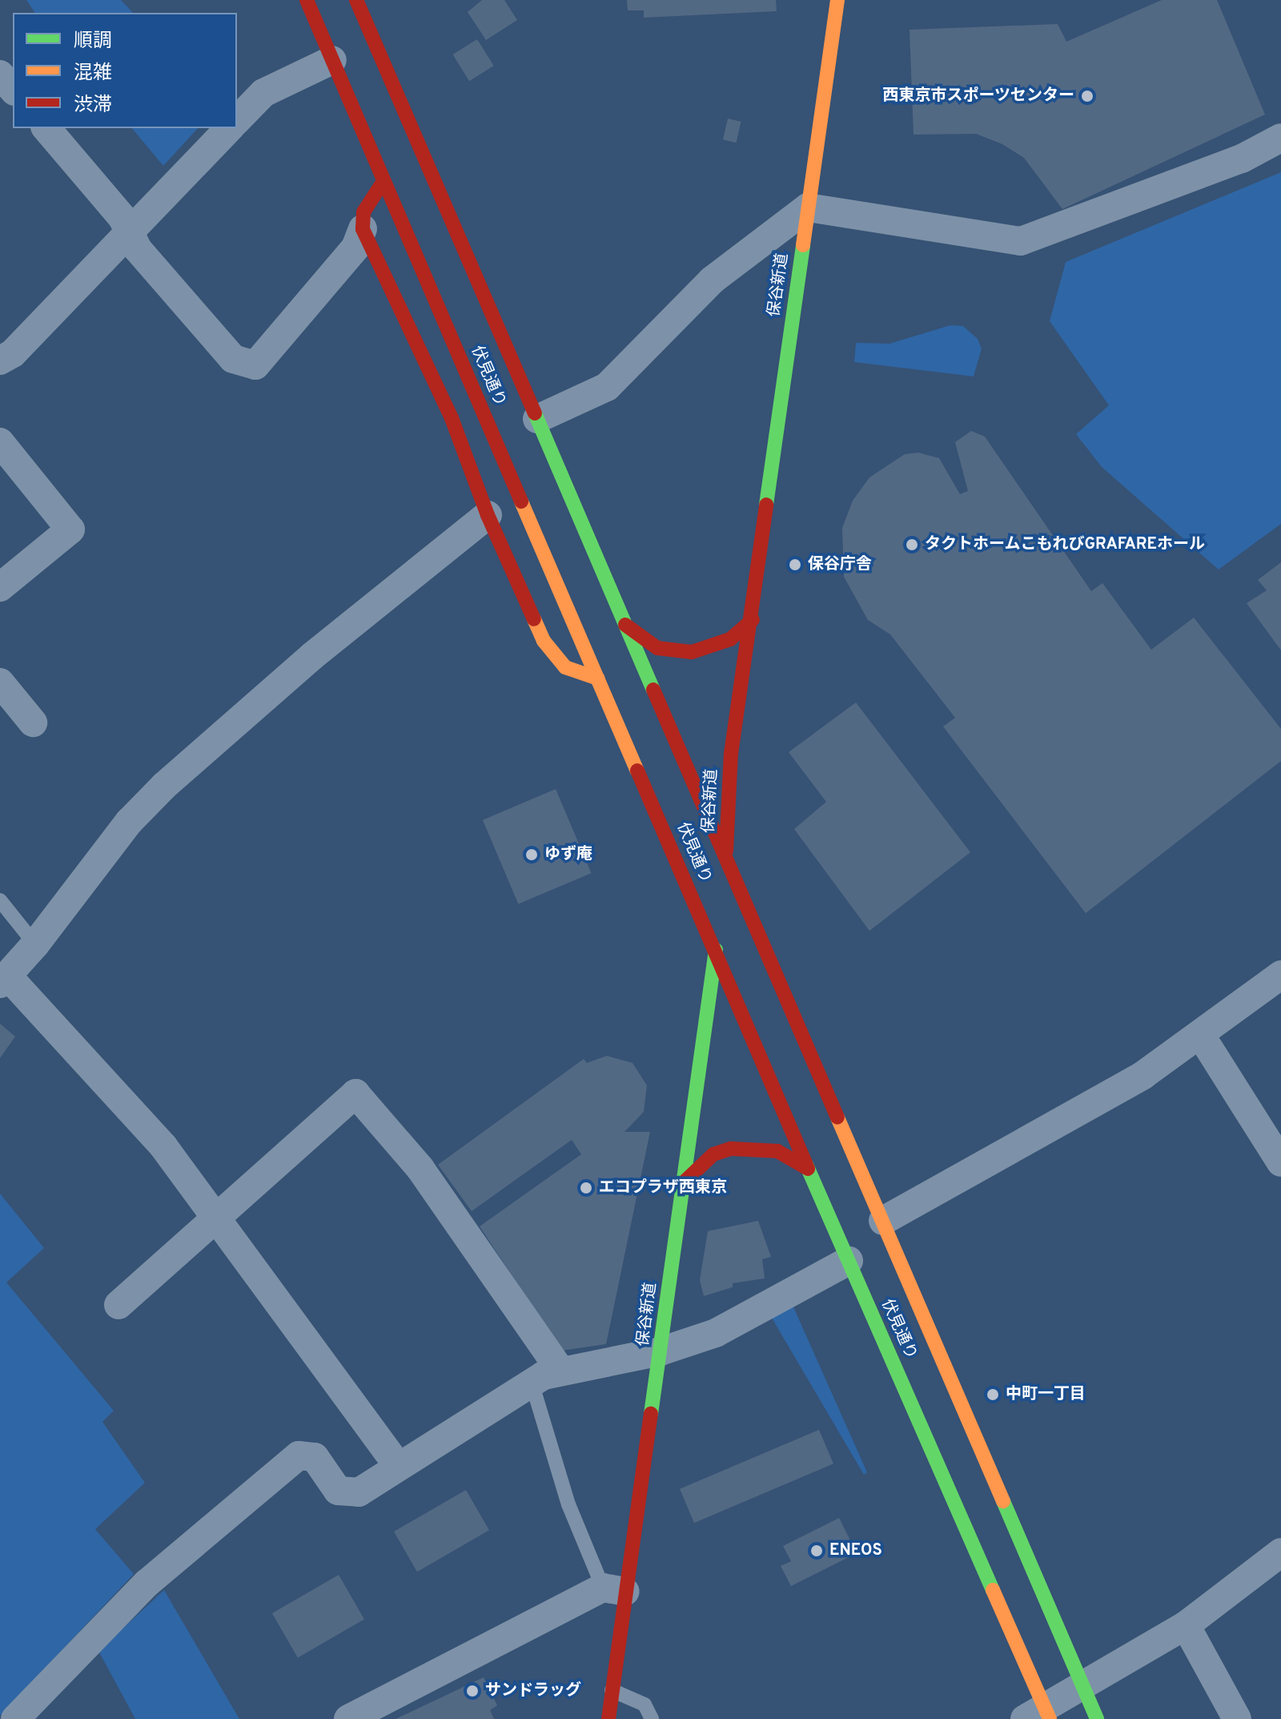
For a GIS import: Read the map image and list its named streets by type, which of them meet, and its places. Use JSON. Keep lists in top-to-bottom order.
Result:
{
  "streets": {
    "main road": ["保谷新道", "伏見通り"]
  },
  "crossings": [
    ["保谷新道", "伏見通り"]
  ],
  "places": [
    "西東京市スポーツセンター",
    "タクトホームこもれびGRAFAREホール",
    "保谷庁舎",
    "ゆず庵",
    "エコプラザ西東京",
    "中町一丁目",
    "ENEOS",
    "サンドラッグ"
  ],
  "legend": ["順調", "混雑", "渋滞"]
}
